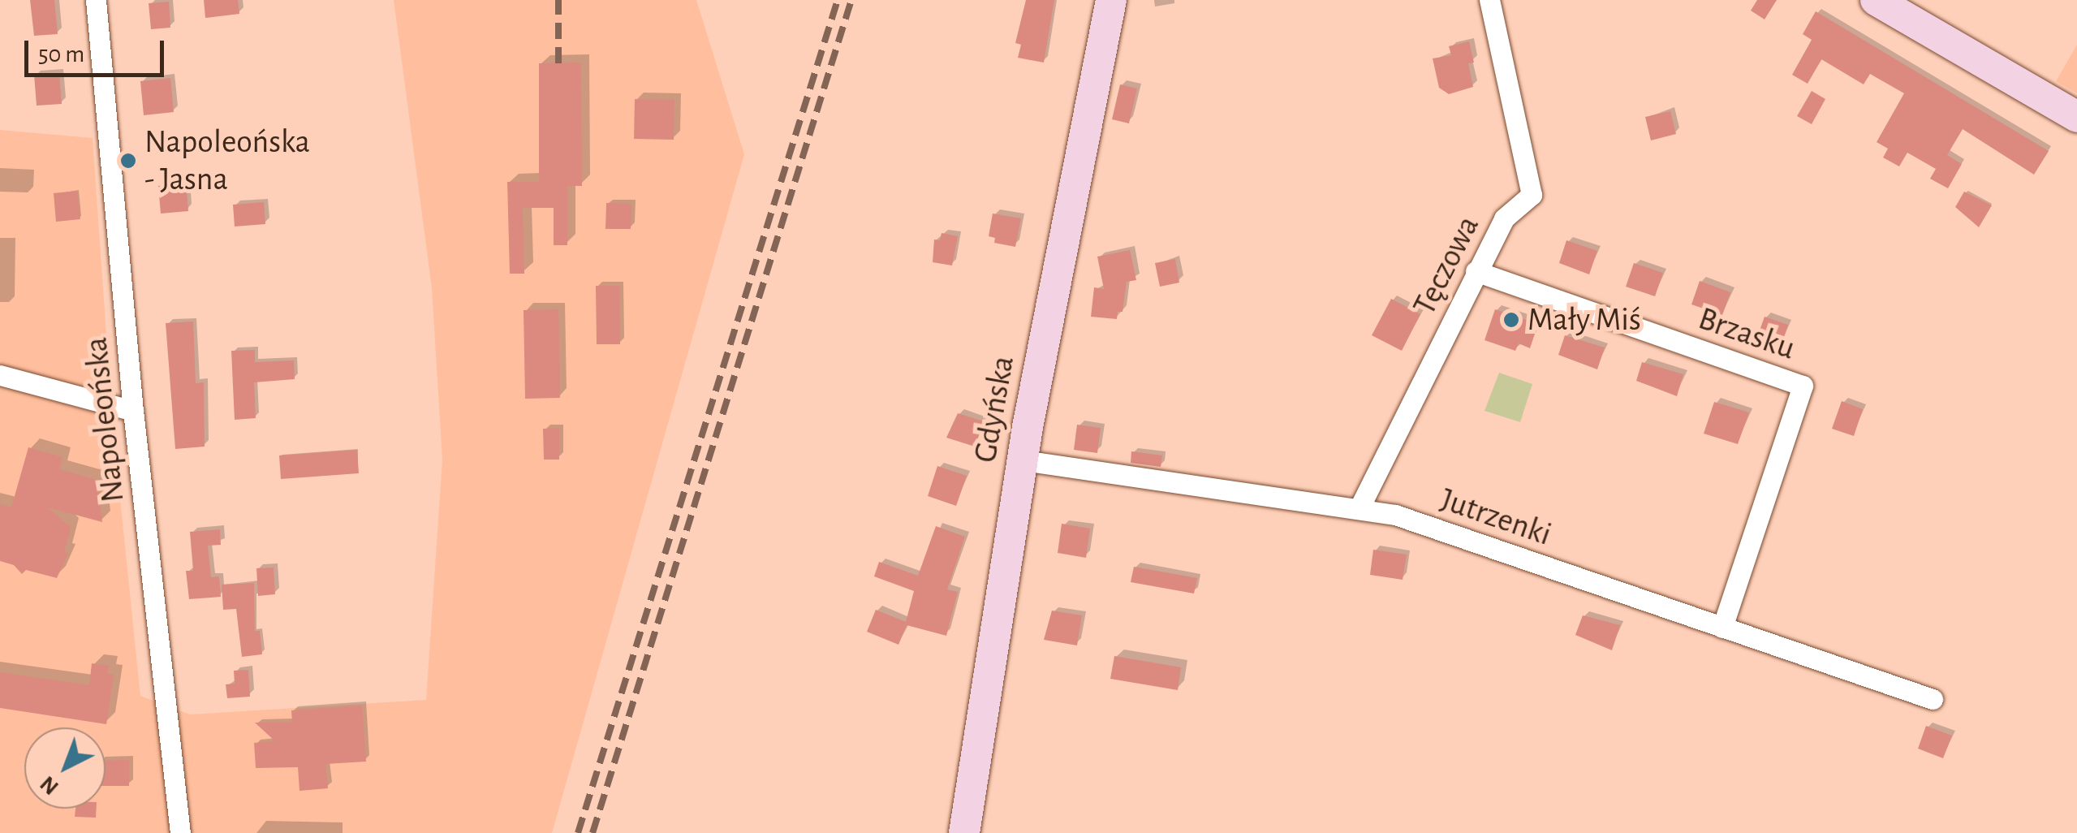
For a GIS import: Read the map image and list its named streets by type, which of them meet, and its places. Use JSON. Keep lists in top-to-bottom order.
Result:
{
  "streets": {
    "main road": ["Gdyńska"],
    "street": [
      "Tęczowa",
      "Brzasku",
      "Napoleońska",
      "Jutrzenki"
    ]
  },
  "crossings": [
    ["Tęczowa", "Brzasku"],
    ["Tęczowa", "Jutrzenki"],
    ["Brzasku", "Jutrzenki"],
    ["Gdyńska", "Jutrzenki"]
  ],
  "places": ["Napoleońska - Jasna", "Mały Miś"],
  "scale_bar": "50 m",
  "north": "bottom left"
}
